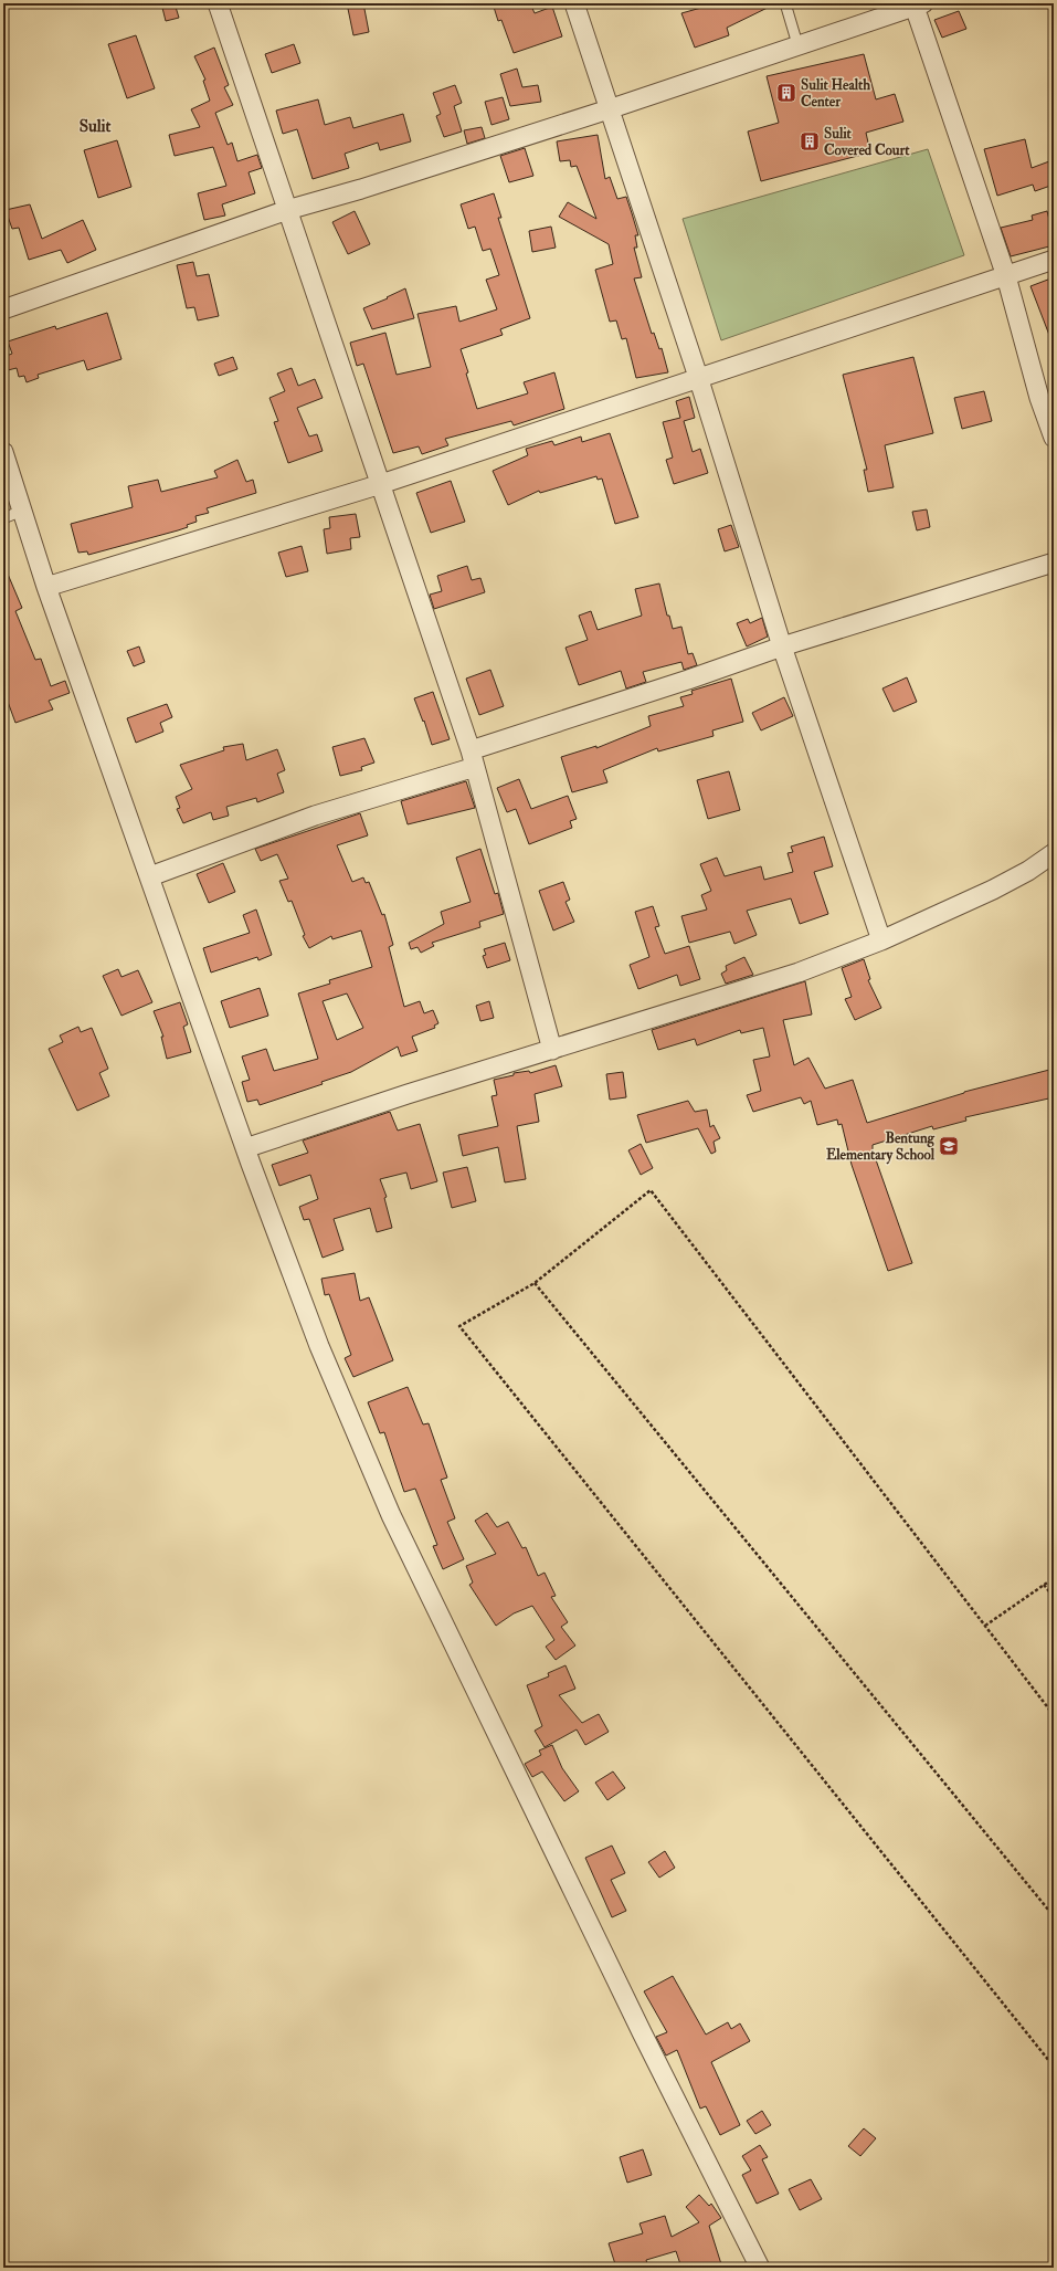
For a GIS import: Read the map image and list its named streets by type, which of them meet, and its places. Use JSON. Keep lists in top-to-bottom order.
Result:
{
  "districts": ["Sulit"],
  "places": {
    "building": ["Sulit Health Center", "Sulit Covered Court"],
    "school or university": ["Bentung Elementary School"]
  }
}
